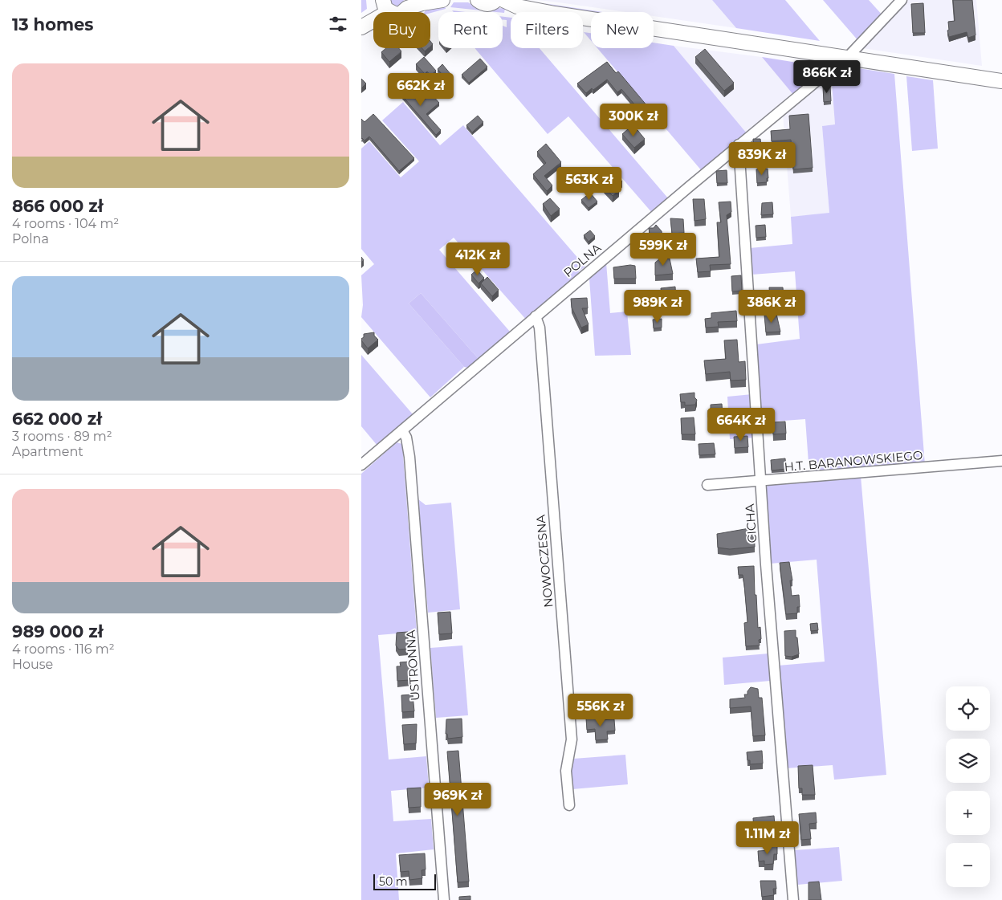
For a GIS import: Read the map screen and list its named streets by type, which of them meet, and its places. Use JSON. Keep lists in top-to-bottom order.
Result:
{
  "streets": {
    "street": [
      "POLNA",
      "H.T. BARANOWSKIEGO",
      "CICHA",
      "NOWOCZESNA",
      "USTRONNA"
    ]
  },
  "crossings": [
    ["POLNA", "CICHA"],
    ["POLNA", "NOWOCZESNA"],
    ["POLNA", "USTRONNA"],
    ["H.T. BARANOWSKIEGO", "CICHA"]
  ],
  "scale_bar": "50 m",
  "page": {
    "heading": "13 homes",
    "chip": [
      "Buy",
      "Rent",
      "Filters",
      "New"
    ],
    "list": [
      {
        "name": "866 000 zł",
        "note": "4 rooms · 104 m² · Polna"
      },
      {
        "name": "662 000 zł",
        "note": "3 rooms · 89 m² · Apartment"
      },
      {
        "name": "989 000 zł",
        "note": "4 rooms · 116 m² · House"
      }
    ],
    "price": [
      "866K zł",
      "662K zł",
      "300K zł",
      "839K zł",
      "563K zł",
      "599K zł",
      "412K zł",
      "989K zł",
      "386K zł",
      "664K zł",
      "556K zł",
      "969K zł",
      "1.11M zł"
    ],
    "map_buttons": ["+", "−"],
    "scale": "50 m"
  }
}
